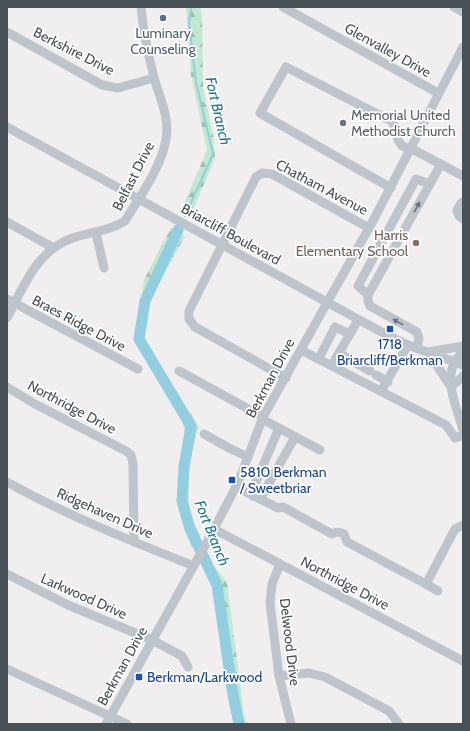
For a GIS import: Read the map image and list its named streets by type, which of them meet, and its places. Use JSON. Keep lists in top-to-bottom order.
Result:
{
  "streets": {
    "street": [
      "Glenvalley Drive",
      "Berkshire Drive",
      "Belfast Drive",
      "Chatham Avenue",
      "Briarcliff Boulevard",
      "Braes Ridge Drive",
      "Berkman Drive",
      "Northridge Drive",
      "Ridgehaven Drive",
      "Larkwood Drive",
      "Delwood Drive"
    ]
  },
  "crossings": [
    ["Glenvalley Drive", "Berkman Drive"],
    ["Berkshire Drive", "Belfast Drive"],
    ["Belfast Drive", "Briarcliff Boulevard"],
    ["Belfast Drive", "Braes Ridge Drive"],
    ["Chatham Avenue", "Briarcliff Boulevard"],
    ["Chatham Avenue", "Berkman Drive"],
    ["Briarcliff Boulevard", "Berkman Drive"],
    ["Berkman Drive", "Northridge Drive"],
    ["Berkman Drive", "Ridgehaven Drive"],
    ["Berkman Drive", "Larkwood Drive"],
    ["Northridge Drive", "Ridgehaven Drive"],
    ["Northridge Drive", "Delwood Drive"]
  ],
  "water": ["Fort Branch"],
  "places": {
    "other": ["Luminary Counseling", "Memorial United Methodist Church", "Harris Elementary School"],
    "transit": ["1718 Briarcliff/Berkman", "5810 Berkman / Sweetbriar", "Berkman/Larkwood"]
  }
}
